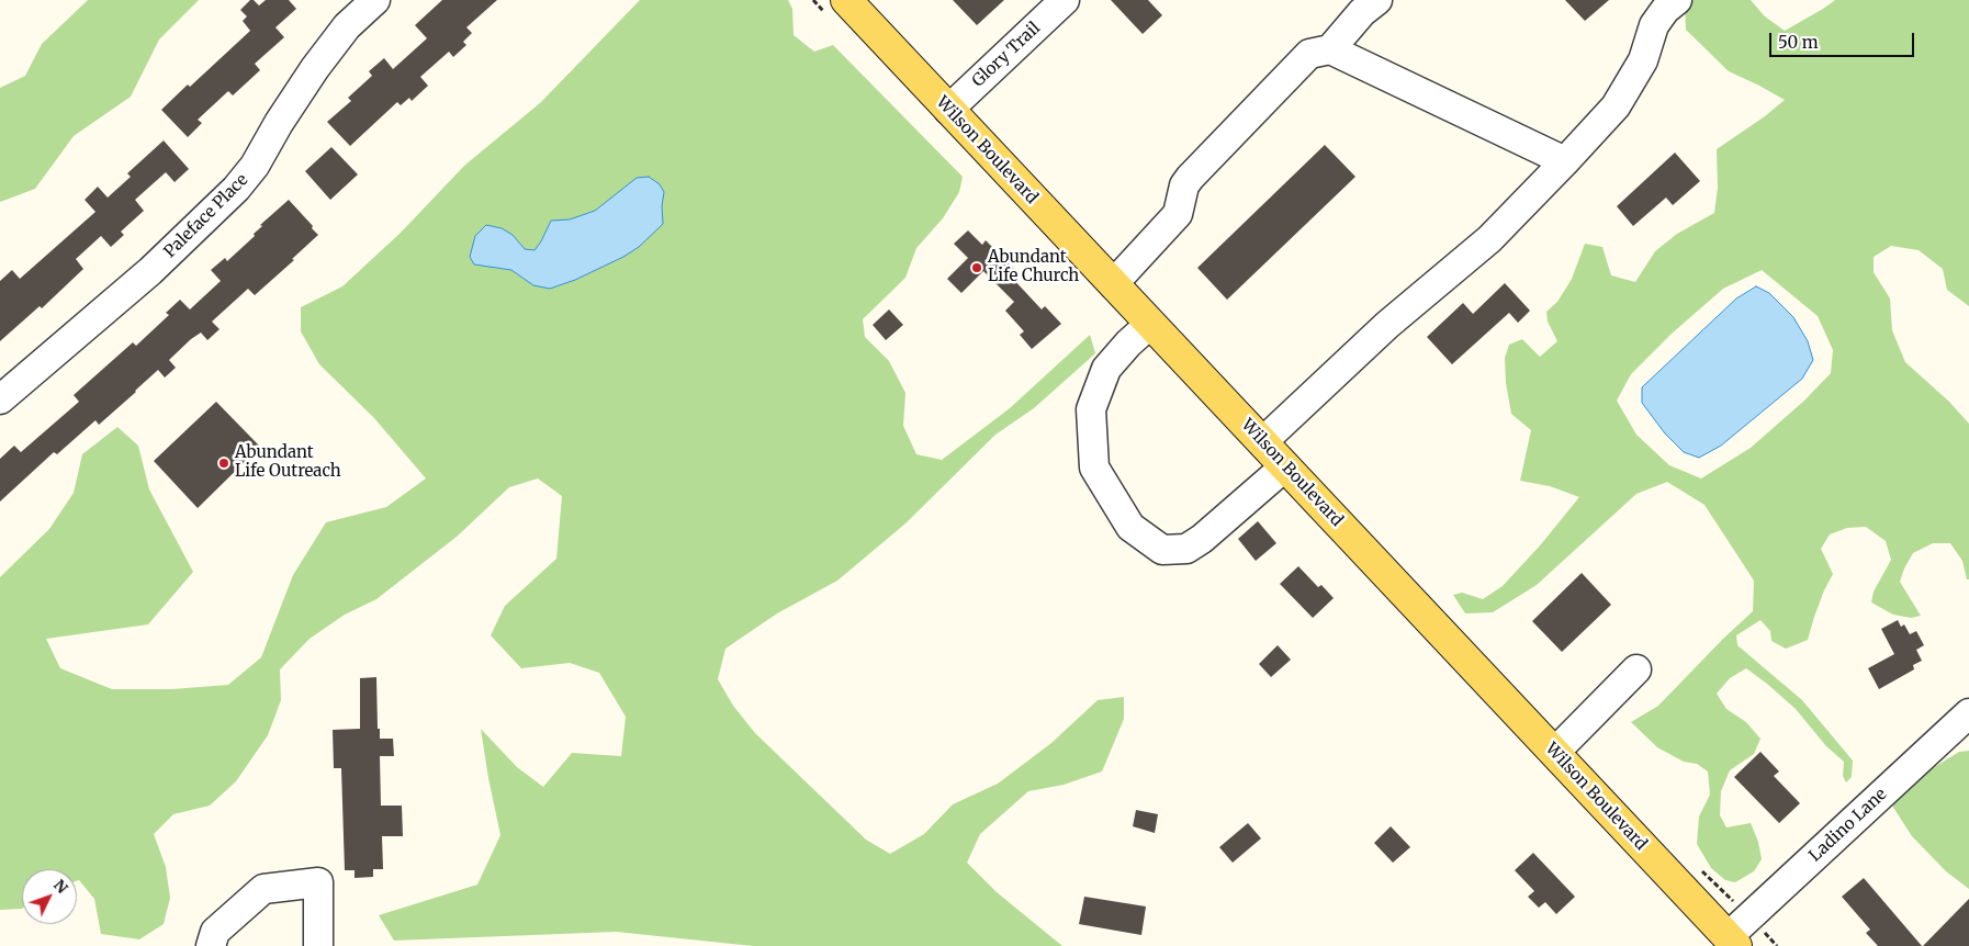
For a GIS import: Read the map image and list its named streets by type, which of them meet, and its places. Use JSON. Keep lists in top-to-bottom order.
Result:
{
  "streets": {
    "main road": ["Wilson Boulevard"],
    "street": ["Glory Trail", "Paleface Place", "Ladino Lane"]
  },
  "crossings": [
    ["Glory Trail", "Wilson Boulevard"],
    ["Wilson Boulevard", "Ladino Lane"]
  ],
  "places": ["Abundant Life Church", "Abundant Life Outreach"],
  "scale_bar": "50 m",
  "north": "top right"
}
